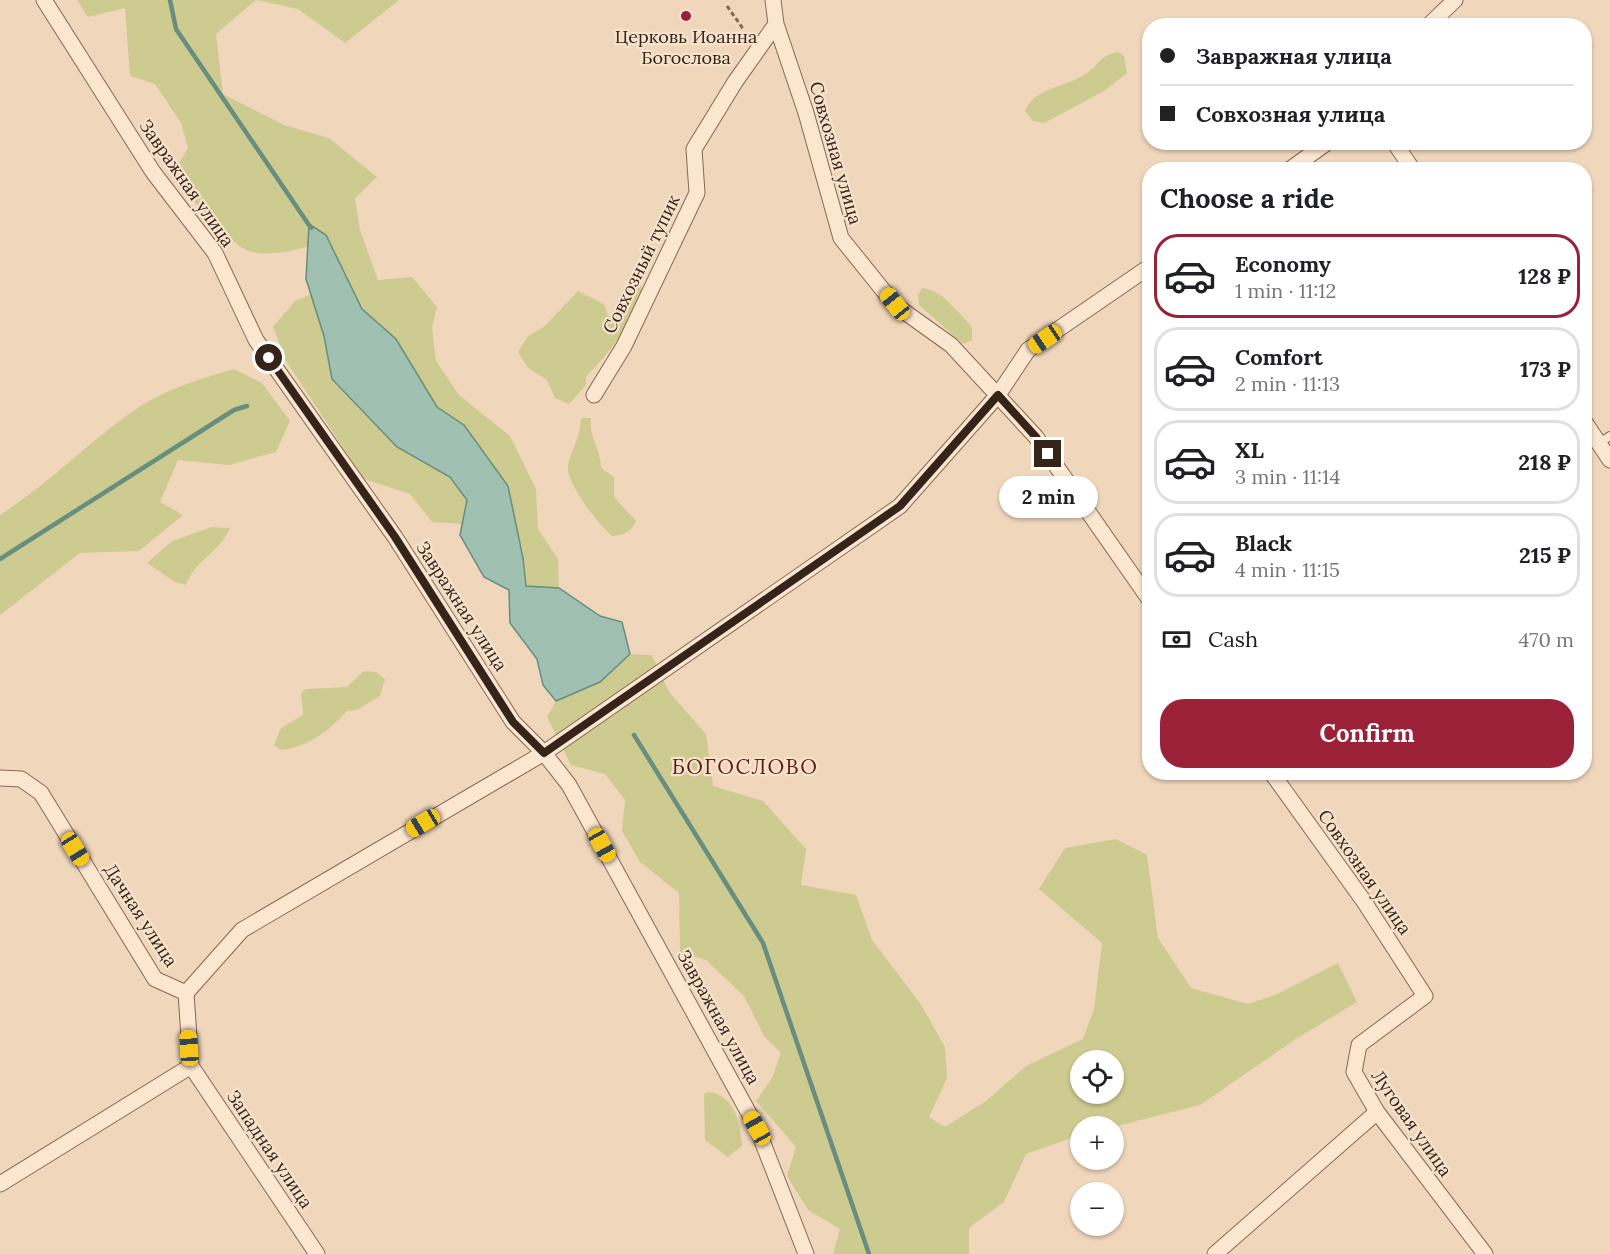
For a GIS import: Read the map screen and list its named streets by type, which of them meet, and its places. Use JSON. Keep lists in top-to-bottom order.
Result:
{
  "streets": {
    "street": [
      "Совхозная улица",
      "Завражная улица",
      "Совхозный тупик",
      "Дачная улица",
      "Луговая улица",
      "Западная улица"
    ]
  },
  "crossings": [
    ["Совхозная улица", "Совхозный тупик"],
    ["Совхозная улица", "Луговая улица"]
  ],
  "districts": ["БОГОСЛОВО"],
  "places": ["Церковь Иоанна Богослова"],
  "page": {
    "banner": ["Завражная улица", "Совхозная улица"],
    "heading": "Choose a ride",
    "list": [
      {
        "name": "Economy",
        "note": "1 min · 11:12",
        "value": "128 ₽"
      },
      {
        "name": "Comfort",
        "note": "2 min · 11:13",
        "value": "173 ₽"
      },
      {
        "name": "XL",
        "note": "3 min · 11:14",
        "value": "218 ₽"
      },
      {
        "name": "Black",
        "note": "4 min · 11:15",
        "value": "215 ₽"
      }
    ],
    "bubble": "2 min",
    "pay": ["Cash", "470 m"],
    "buttons": "Confirm",
    "map_buttons": ["+", "−"]
  }
}
